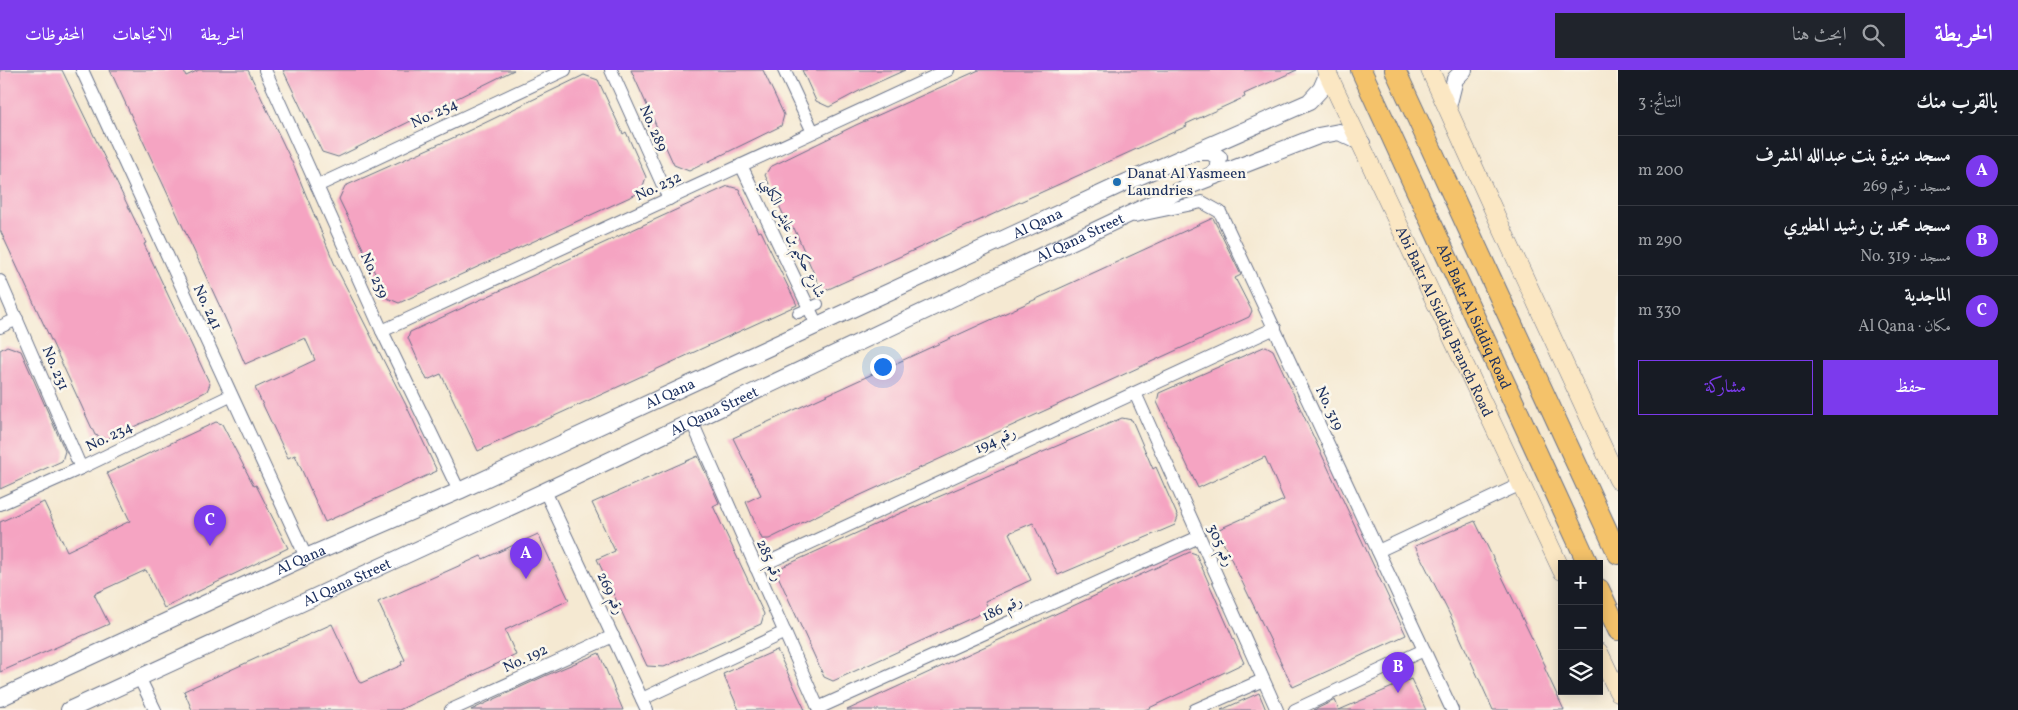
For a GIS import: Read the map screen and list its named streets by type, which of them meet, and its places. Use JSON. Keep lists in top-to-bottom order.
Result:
{
  "streets": {
    "main road": ["Abi Bakr Al Siddiq Road", "Abi Bakr Al Siddiq Branch Road"],
    "street": [
      "No. 254",
      "No. 289",
      "No. 232",
      "Al Qana",
      "شارع حكيم بن عايش الكلبي",
      "Al Qana Street",
      "No. 259",
      "No. 241",
      "No. 231",
      "No. 319",
      "No. 234",
      "رقم 194",
      "رقم 305",
      "رقم 285",
      "رقم 269",
      "رقم 186",
      "No. 192"
    ]
  },
  "crossings": [
    ["No. 254", "No. 259"],
    ["No. 289", "No. 232"],
    ["No. 232", "شارع حكيم بن عايش الكلبي"],
    ["No. 232", "No. 259"],
    ["Al Qana", "شارع حكيم بن عايش الكلبي"],
    ["Al Qana", "No. 259"],
    ["Al Qana", "No. 241"],
    ["Al Qana", "Abi Bakr Al Siddiq Branch Road"],
    ["Al Qana Street", "Abi Bakr Al Siddiq Branch Road"],
    ["Al Qana Street", "No. 319"],
    ["Al Qana Street", "رقم 285"],
    ["Al Qana Street", "رقم 269"],
    ["No. 241", "No. 234"],
    ["No. 231", "No. 234"],
    ["No. 319", "رقم 194"],
    ["رقم 194", "رقم 305"],
    ["رقم 194", "رقم 285"],
    ["رقم 305", "رقم 186"],
    ["رقم 285", "رقم 186"],
    ["رقم 269", "No. 192"]
  ],
  "places": ["Danat Al Yasmeen Laundries"],
  "page": {
    "header": "الخريطة",
    "search": "ابحث هنا",
    "nav": ["الخريطة", "الاتجاهات", "المحفوظات"],
    "heading": ["بالقرب منك", "النتائج: 3"],
    "list": [
      {
        "mark": "A",
        "name": "مسجد منيرة بنت عبدالله المشرف",
        "note": "مسجد · رقم 269",
        "value": "200 m"
      },
      {
        "mark": "B",
        "name": "مسجد محمد بن رشيد المطيري",
        "note": "مسجد · No. 319",
        "value": "290 m"
      },
      {
        "mark": "C",
        "name": "الماجدية",
        "note": "مكان · Al Qana",
        "value": "330 m"
      }
    ],
    "buttons": ["حفظ", "مشاركة"],
    "pins": ["C", "A", "B"],
    "map_buttons": ["+", "−"]
  }
}
